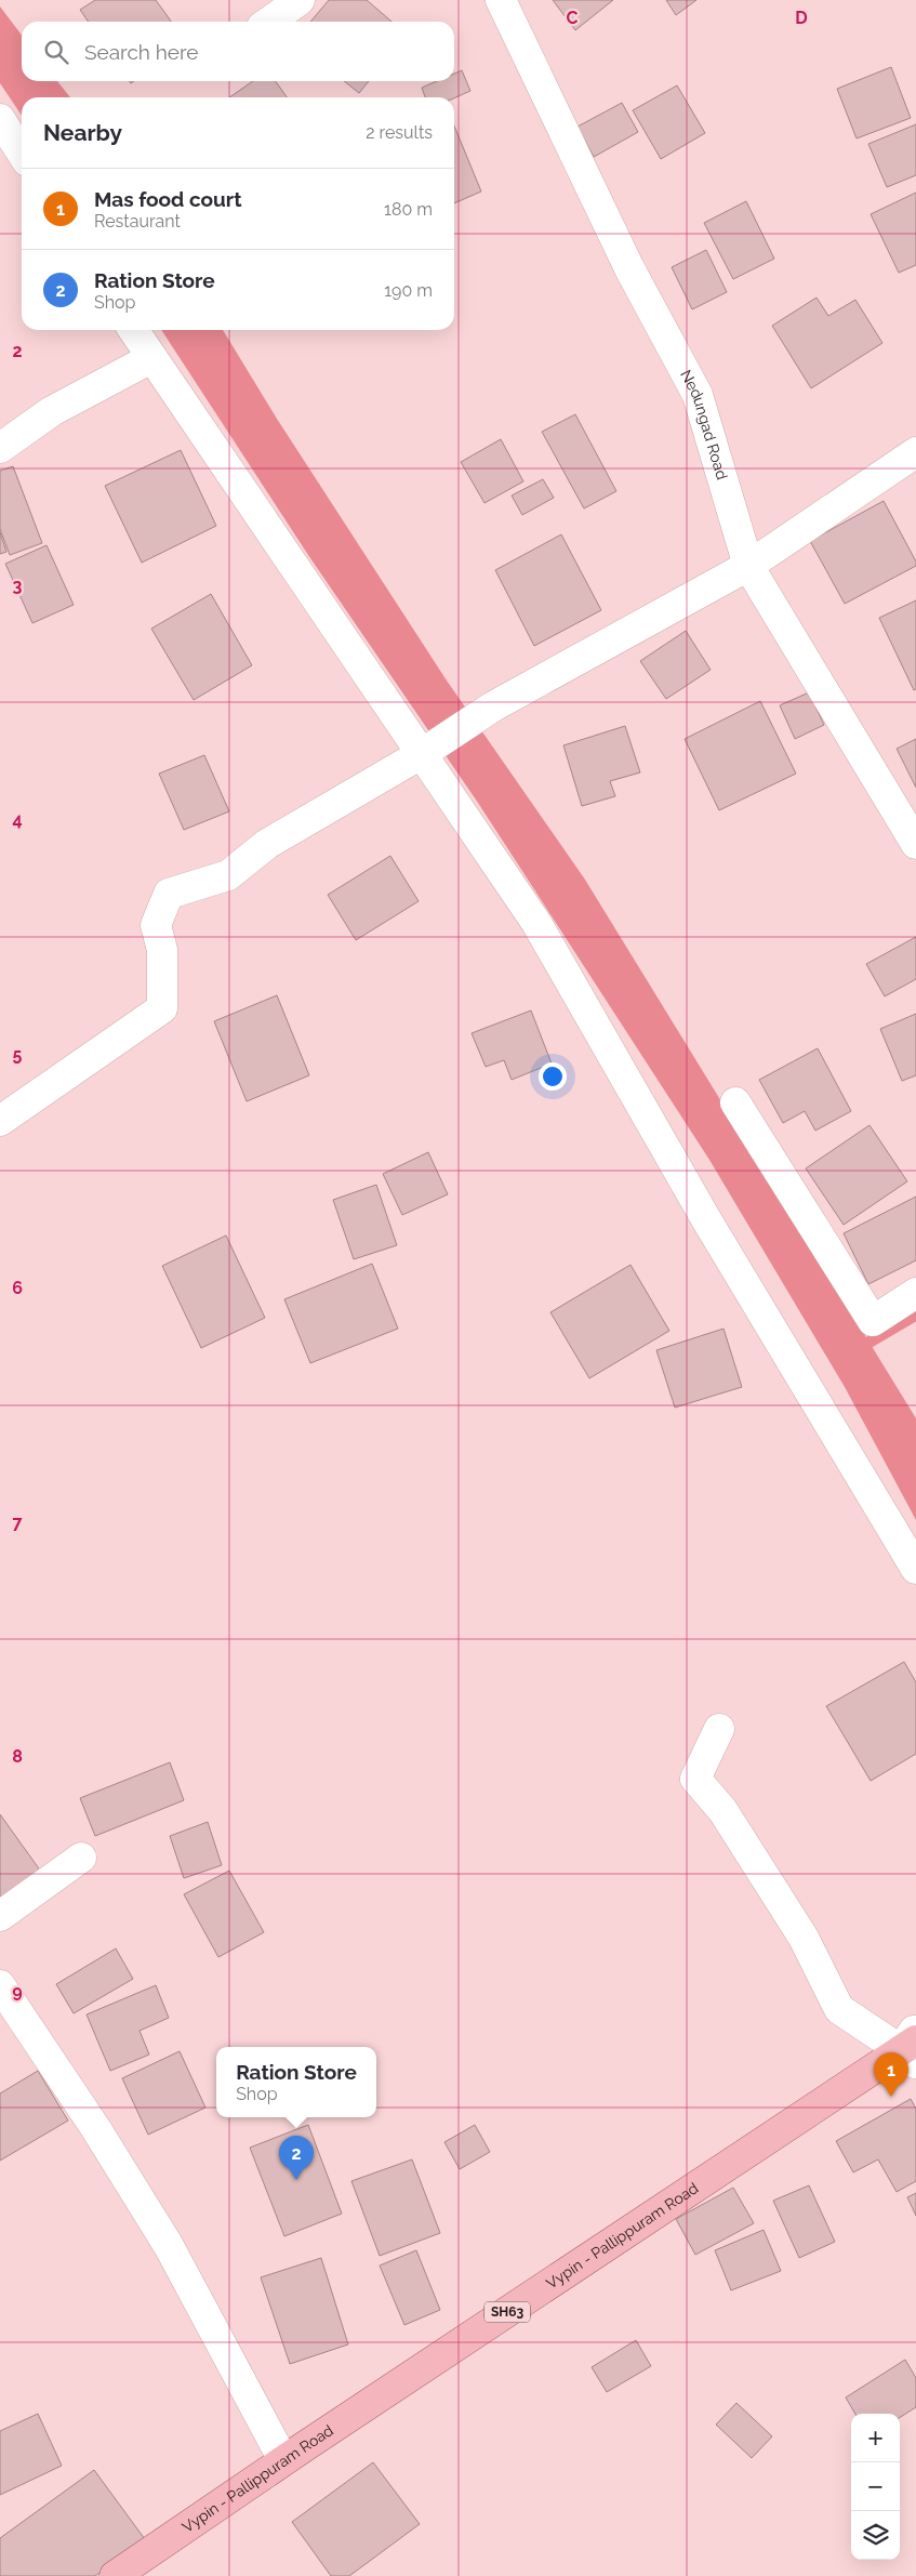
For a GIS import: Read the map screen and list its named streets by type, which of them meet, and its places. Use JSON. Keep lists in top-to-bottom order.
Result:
{
  "streets": {
    "main road": ["Vypin - Pallippuram Road", "SH63"],
    "street": ["Nedungad Road"]
  },
  "page": {
    "search": "Search here",
    "heading": ["Nearby", "2 results"],
    "list": [
      {
        "mark": "1",
        "name": "Mas food court",
        "note": "Restaurant",
        "value": "180 m"
      },
      {
        "mark": "2",
        "name": "Ration Store",
        "note": "Shop",
        "value": "190 m"
      }
    ],
    "popup": ["Ration Store", "Shop"],
    "pins": ["1", "2"],
    "map_buttons": ["+", "−"]
  },
  "grid": {
    "columns": ["C", "D"],
    "rows": [
      "2",
      "3",
      "4",
      "5",
      "6",
      "7",
      "8",
      "9"
    ]
  }
}
